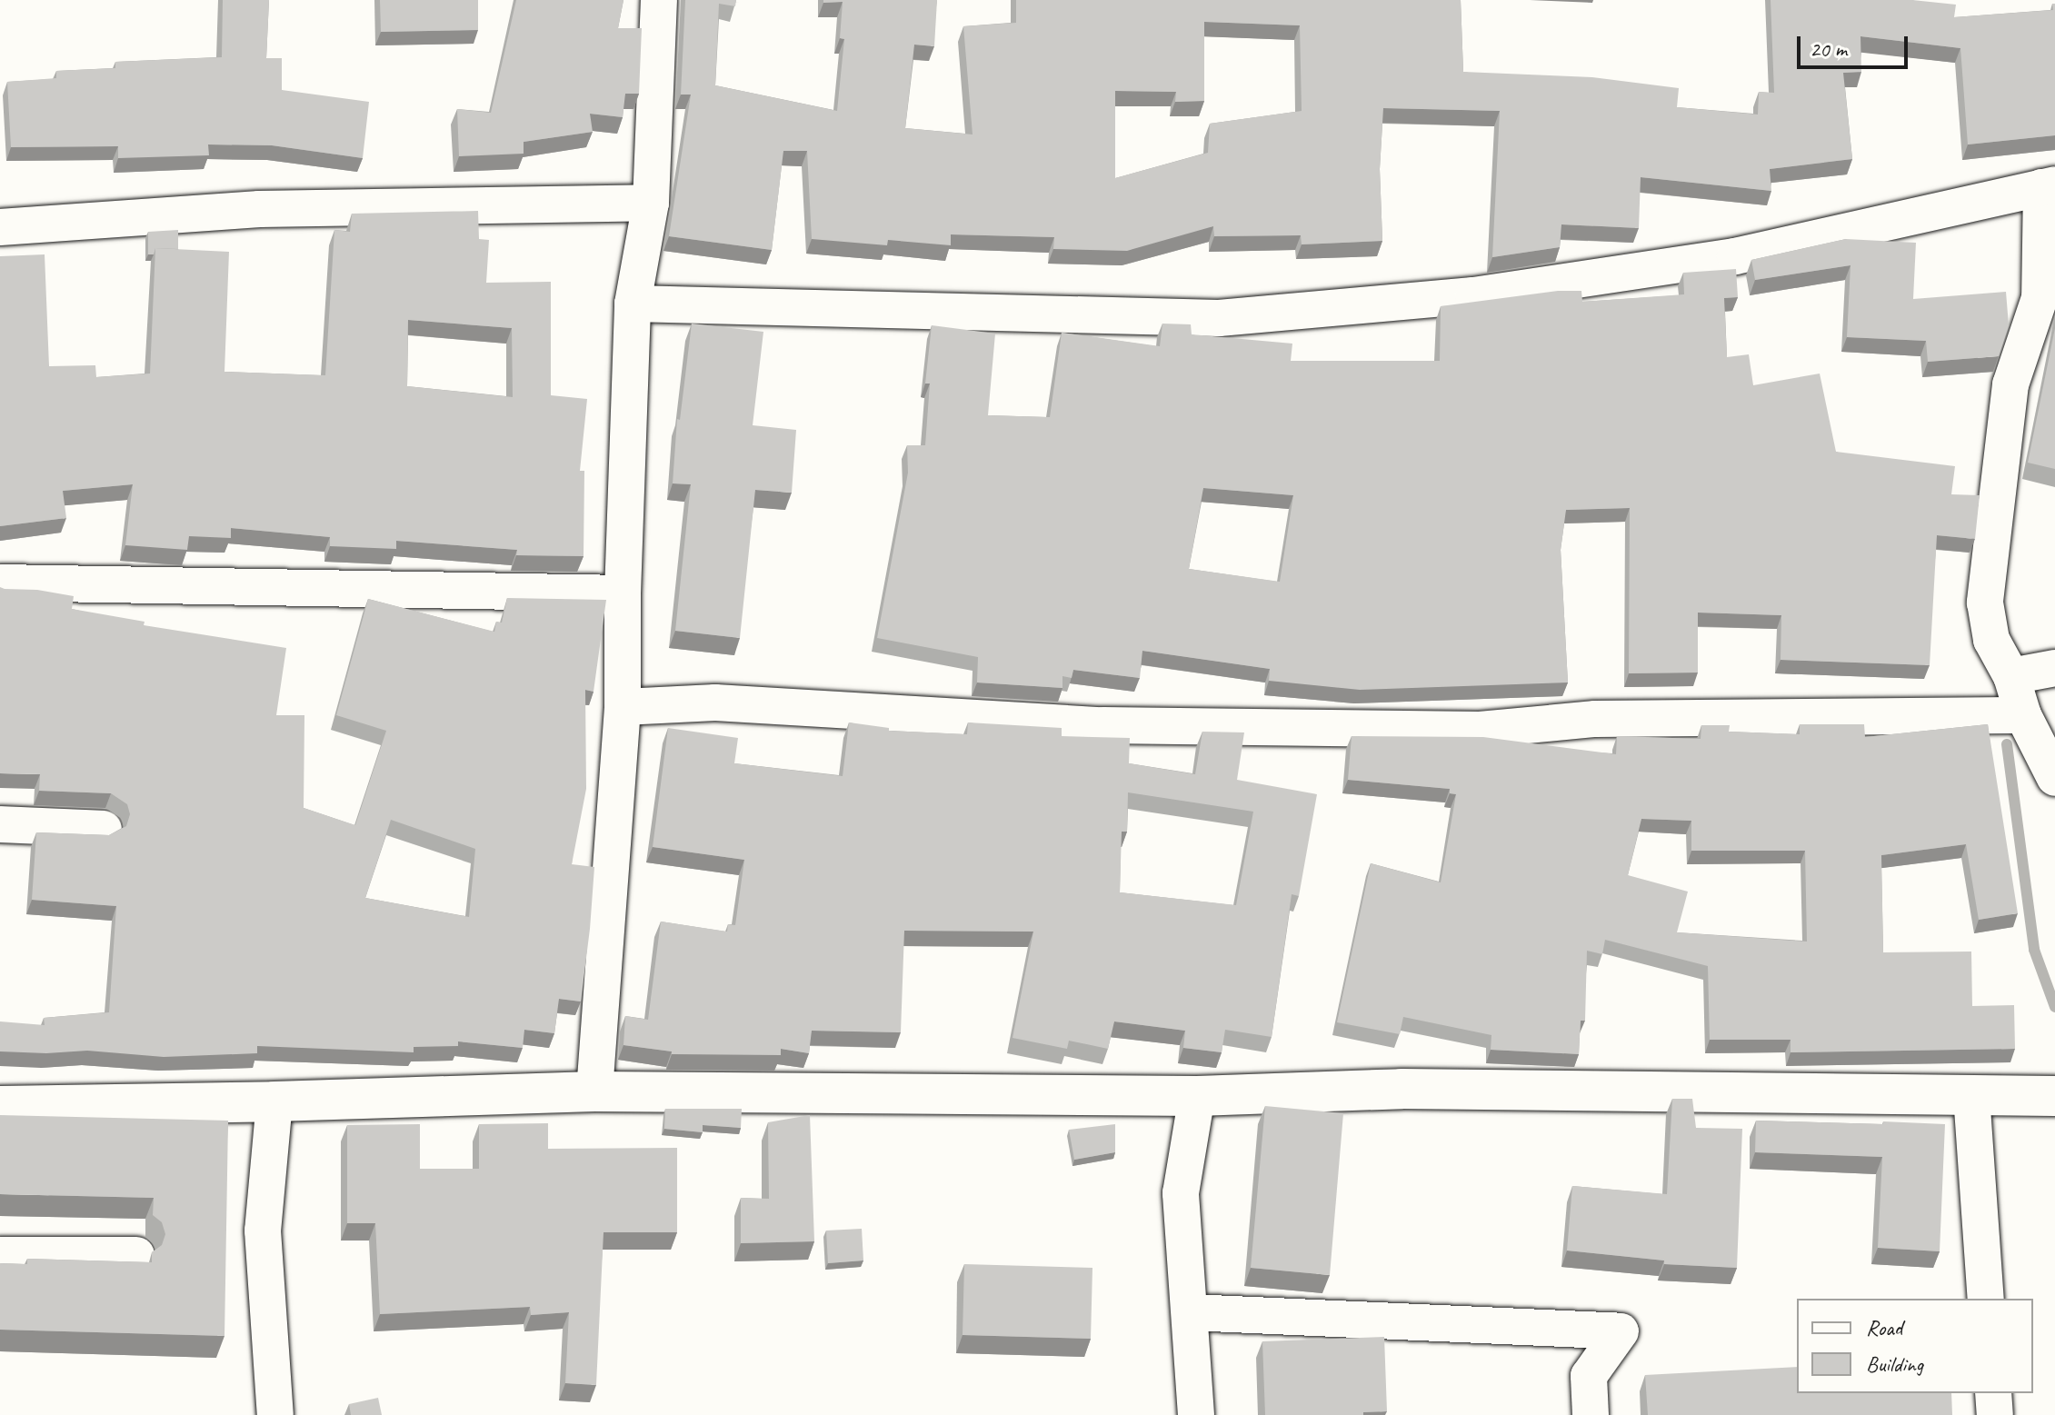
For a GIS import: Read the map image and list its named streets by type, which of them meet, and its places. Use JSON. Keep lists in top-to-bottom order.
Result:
{
  "legend": ["Road", "Building"],
  "scale_bar": "20 m"
}
